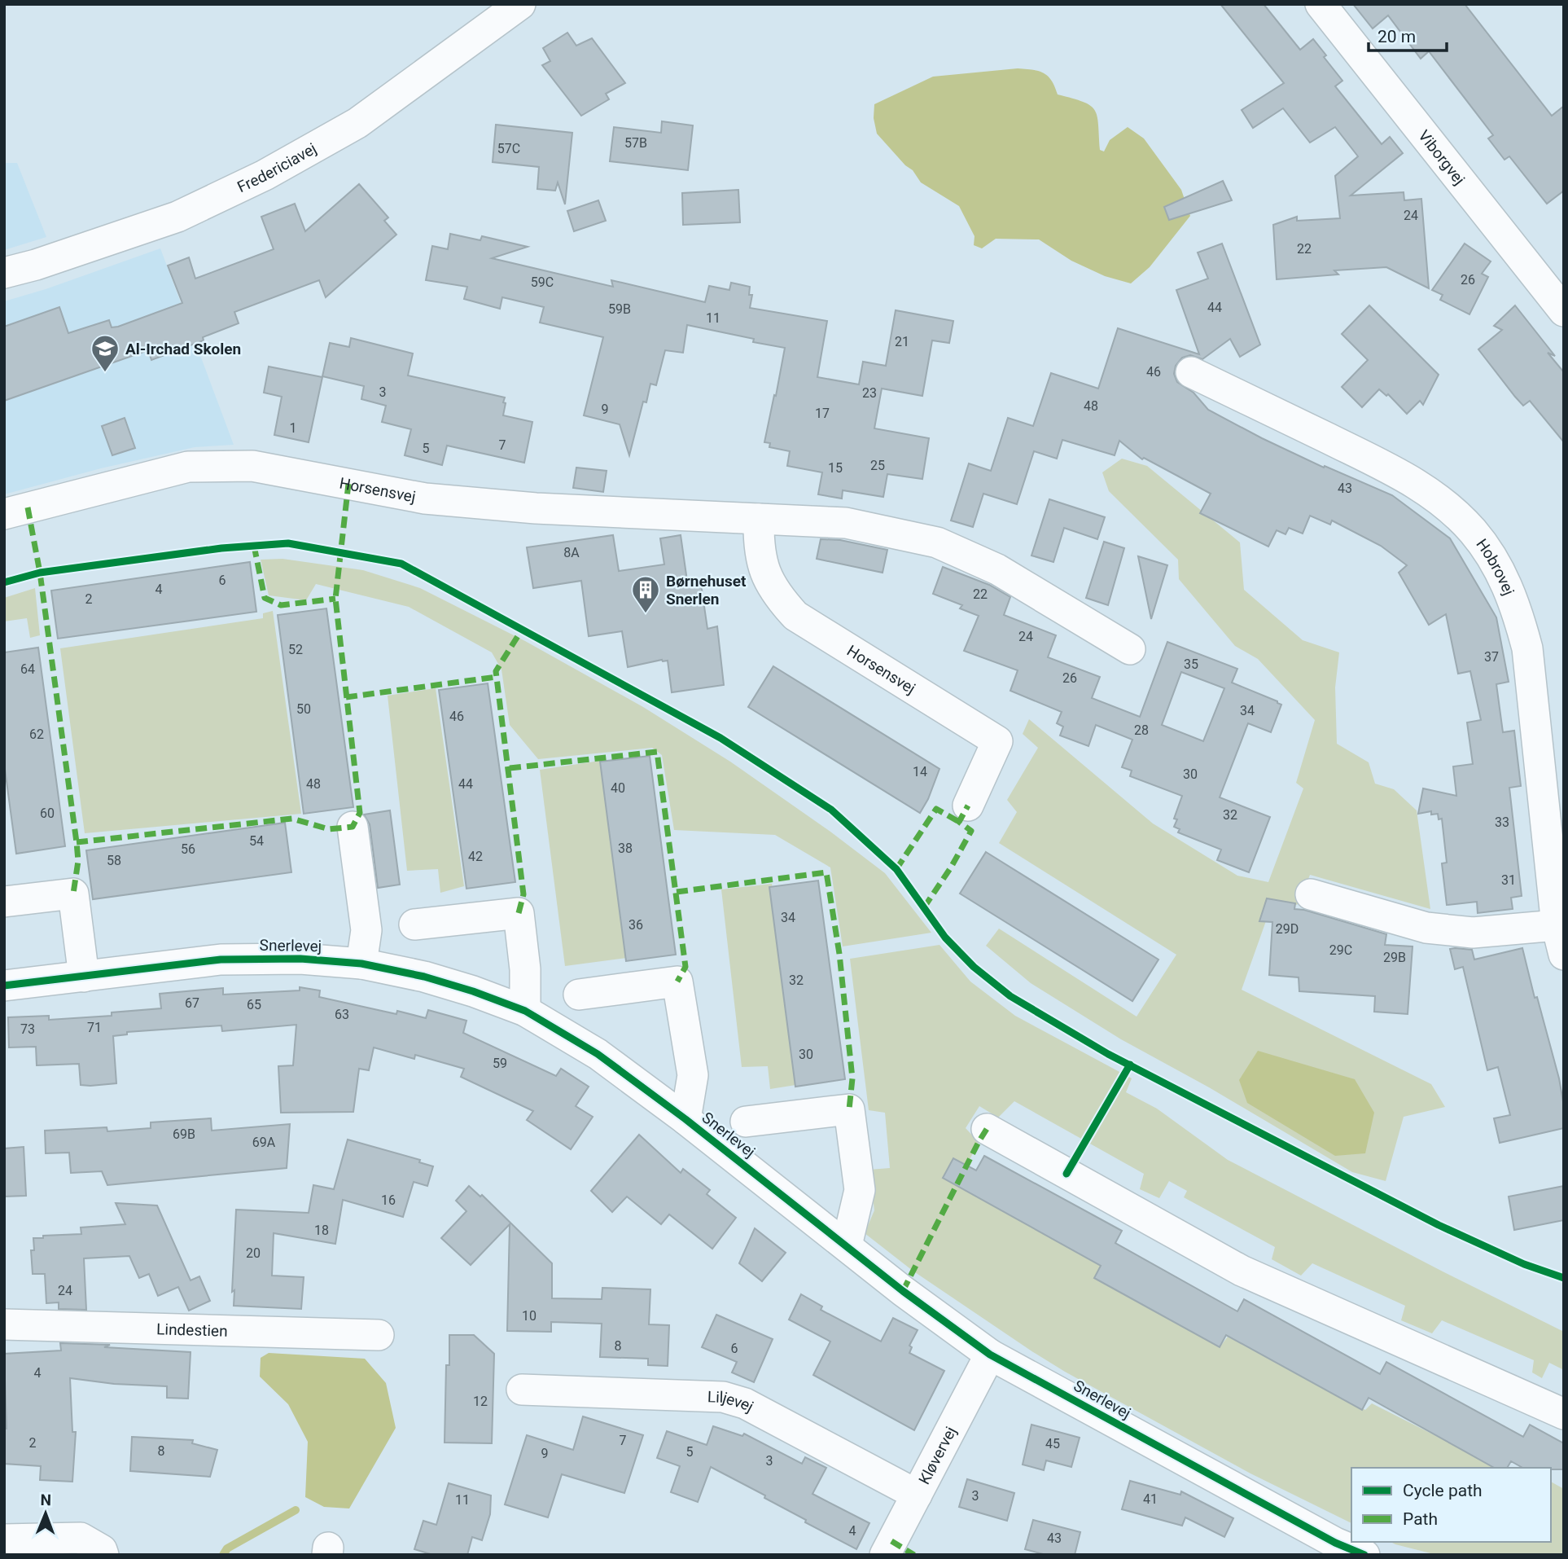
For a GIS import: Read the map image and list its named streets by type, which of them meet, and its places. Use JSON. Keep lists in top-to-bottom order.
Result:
{
  "streets": {
    "street": [
      "Viborgvej",
      "Fredericiavej",
      "Horsensvej",
      "Hobrovej",
      "Snerlevej",
      "Lindestien",
      "Liljevej",
      "Kløvervej"
    ]
  },
  "crossings": [
    ["Snerlevej", "Kløvervej"],
    ["Liljevej", "Kløvervej"]
  ],
  "places": {
    "school or university": ["Al-Irchad Skolen"],
    "building": ["Børnehuset Snerlen"]
  },
  "house_numbers": [
    "57B",
    "57C",
    "24",
    "22",
    "26",
    "59C",
    "44",
    "59B",
    "11",
    "21",
    "46",
    "3",
    "23",
    "48",
    "9",
    "17",
    "1",
    "7",
    "5",
    "25",
    "15",
    "43",
    "8A",
    "6",
    "4",
    "22",
    "2",
    "24",
    "52",
    "37",
    "35",
    "64",
    "26",
    "50",
    "34",
    "46",
    "28",
    "62",
    "14",
    "30",
    "48",
    "44",
    "40",
    "60",
    "32",
    "33",
    "54",
    "38",
    "56",
    "42",
    "58",
    "31",
    "34",
    "36",
    "29D",
    "29C",
    "29B",
    "32",
    "67",
    "65",
    "63",
    "71",
    "73",
    "30",
    "59",
    "69B",
    "69A",
    "16",
    "18",
    "20",
    "24",
    "10",
    "8",
    "6",
    "4",
    "12",
    "7",
    "2",
    "45",
    "8",
    "5",
    "9",
    "3",
    "3",
    "41",
    "11",
    "4",
    "43"
  ],
  "legend": ["Cycle path", "Path"],
  "scale_bar": "20 m",
  "north": "top"
}
